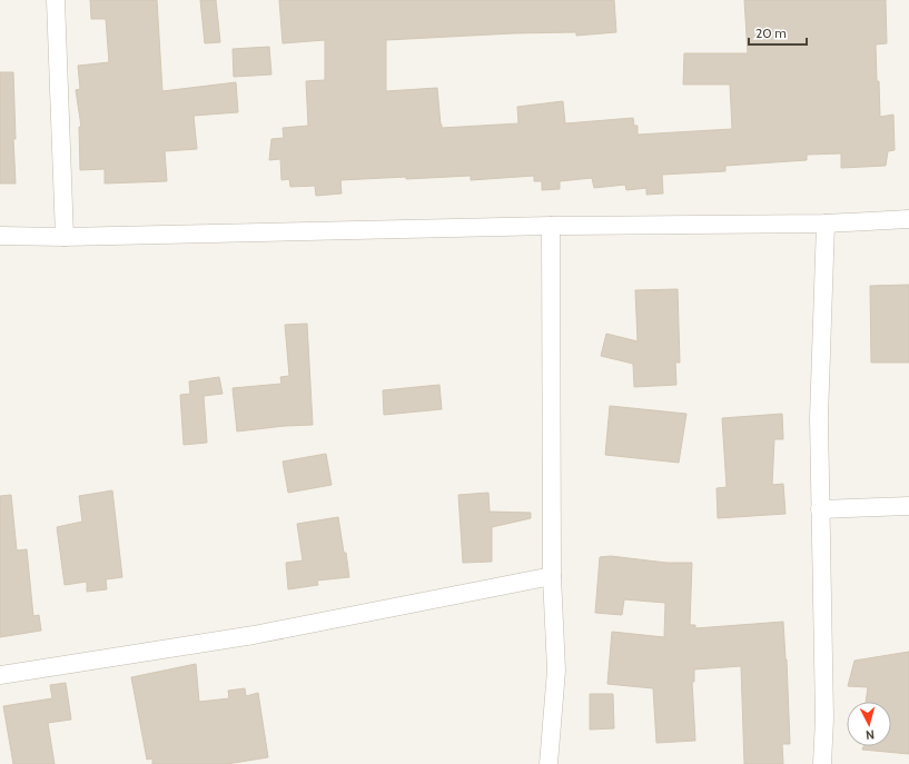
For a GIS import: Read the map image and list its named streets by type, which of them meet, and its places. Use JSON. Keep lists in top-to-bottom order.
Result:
{
  "scale_bar": "20 m",
  "north": "bottom"
}
